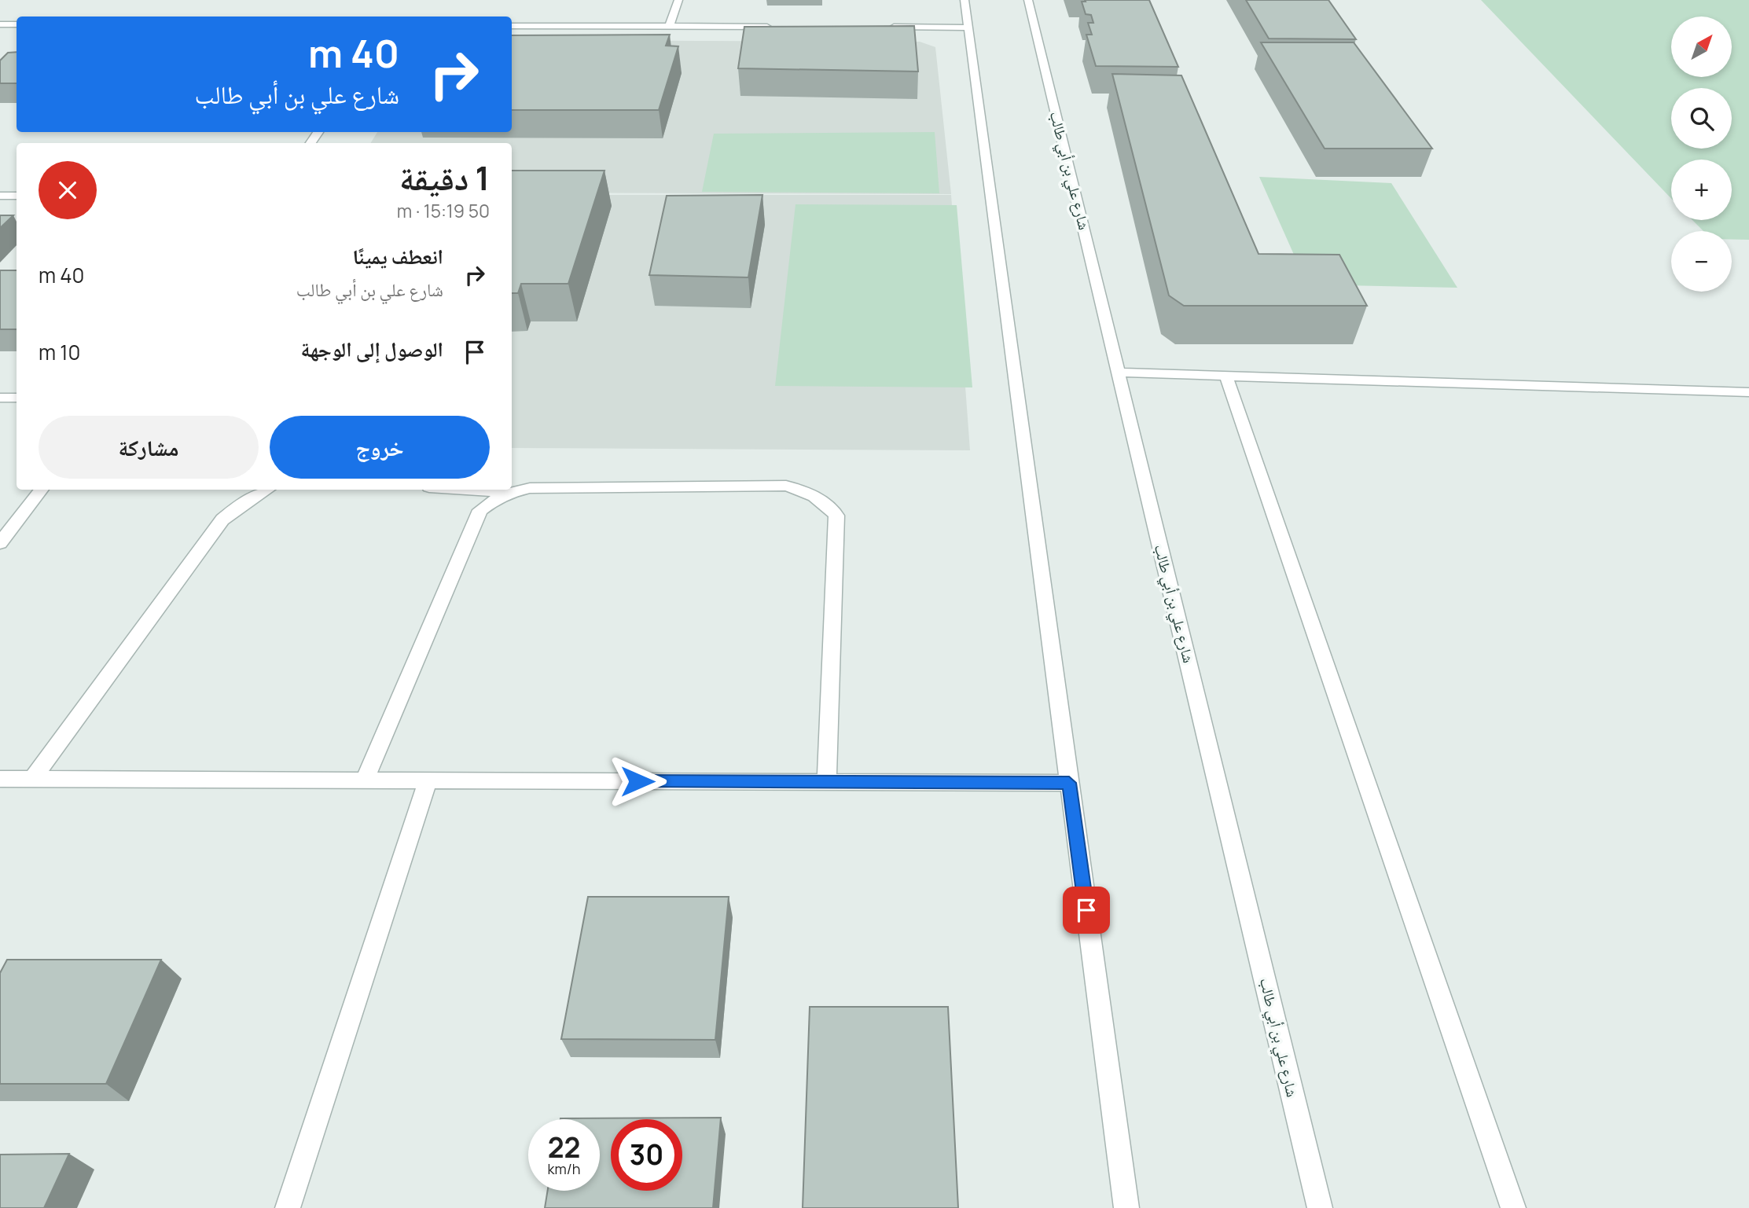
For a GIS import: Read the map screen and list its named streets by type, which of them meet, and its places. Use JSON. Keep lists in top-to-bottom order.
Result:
{
  "streets": {
    "street": ["شارع علي بن أبي طالب"]
  },
  "north": "top right",
  "page": {
    "map_buttons": ["+", "−"],
    "turn": ["40 m", "شارع علي بن أبي طالب"],
    "heading": ["1 دقيقة", "50 m · 15:19"],
    "list": [
      {
        "name": "انعطف يمينًا",
        "note": "شارع علي بن أبي طالب",
        "value": "40 m"
      },
      {
        "name": "الوصول إلى الوجهة",
        "value": "10 m"
      }
    ],
    "buttons": ["خروج", "مشاركة"],
    "speed": "22 km/h",
    "limit": "30"
  }
}
